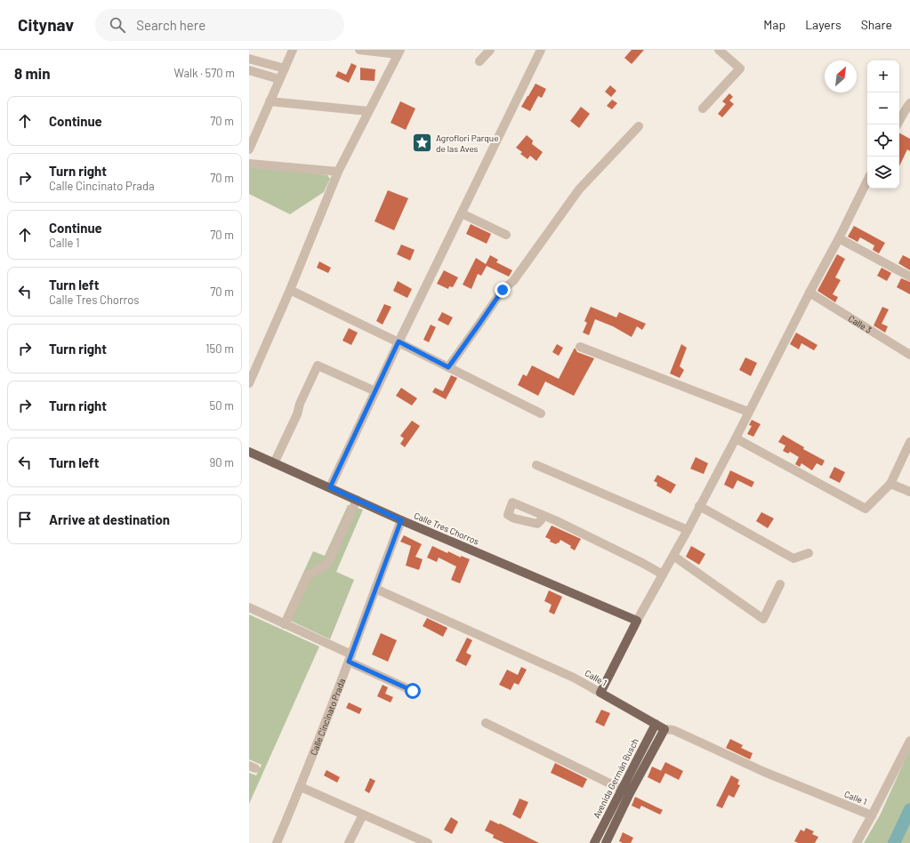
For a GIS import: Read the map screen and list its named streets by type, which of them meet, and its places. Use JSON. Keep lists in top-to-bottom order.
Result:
{
  "streets": {
    "main road": ["Calle Tres Chorros", "Calle 1", "Avenida Germán Busch"],
    "street": ["Calle 3", "Calle Cincinato Prada"]
  },
  "crossings": [
    ["Calle 1", "Calle Cincinato Prada"],
    ["Calle 1", "Avenida Germán Busch"]
  ],
  "places": {
    "place": ["Agroflori Parque de las Aves"]
  },
  "north": "top right",
  "page": {
    "header": "Citynav",
    "search": "Search here",
    "nav": ["Map", "Layers", "Share"],
    "heading": ["8 min", "Walk · 570 m"],
    "map_buttons": ["+", "−"],
    "list": [
      ["Continue", "70 m"],
      ["Turn right", "Calle Cincinato Prada", "70 m"],
      ["Continue", "Calle 1", "70 m"],
      ["Turn left", "Calle Tres Chorros", "70 m"],
      ["Turn right", "150 m"],
      ["Turn right", "50 m"],
      ["Turn left", "90 m"],
      "Arrive at destination"
    ]
  }
}
